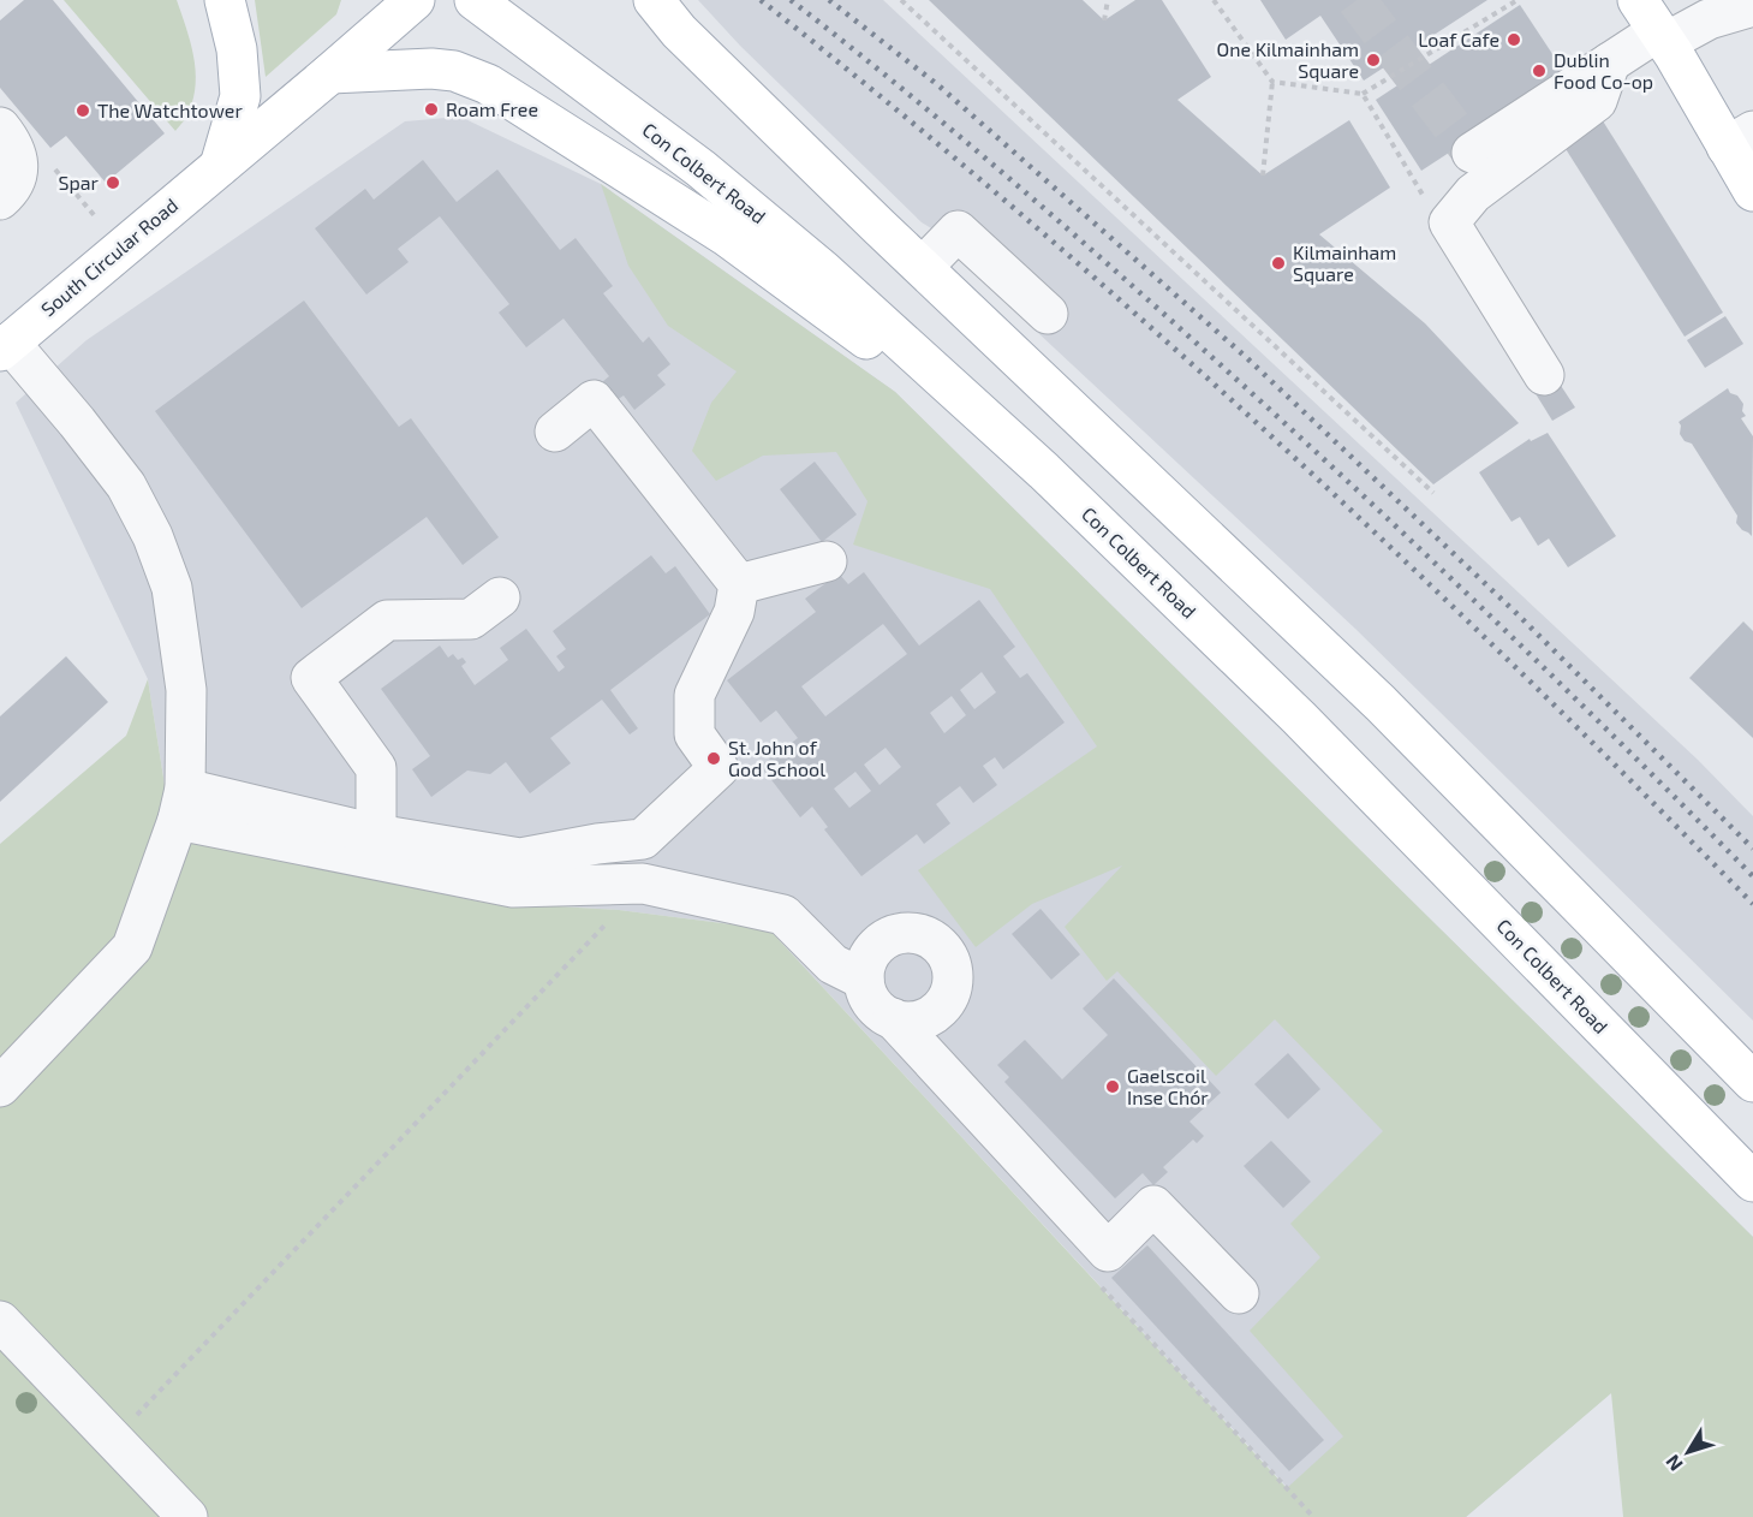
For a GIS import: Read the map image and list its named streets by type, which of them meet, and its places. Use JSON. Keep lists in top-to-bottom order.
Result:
{
  "streets": {
    "main road": ["Con Colbert Road", "South Circular Road"]
  },
  "places": [
    "Loaf Cafe",
    "One Kilmainham Square",
    "Dublin Food Co-op",
    "Roam Free",
    "The Watchtower",
    "Spar",
    "Kilmainham Square",
    "St. John of God School",
    "Gaelscoil Inse Chór"
  ],
  "north": "bottom left"
}
